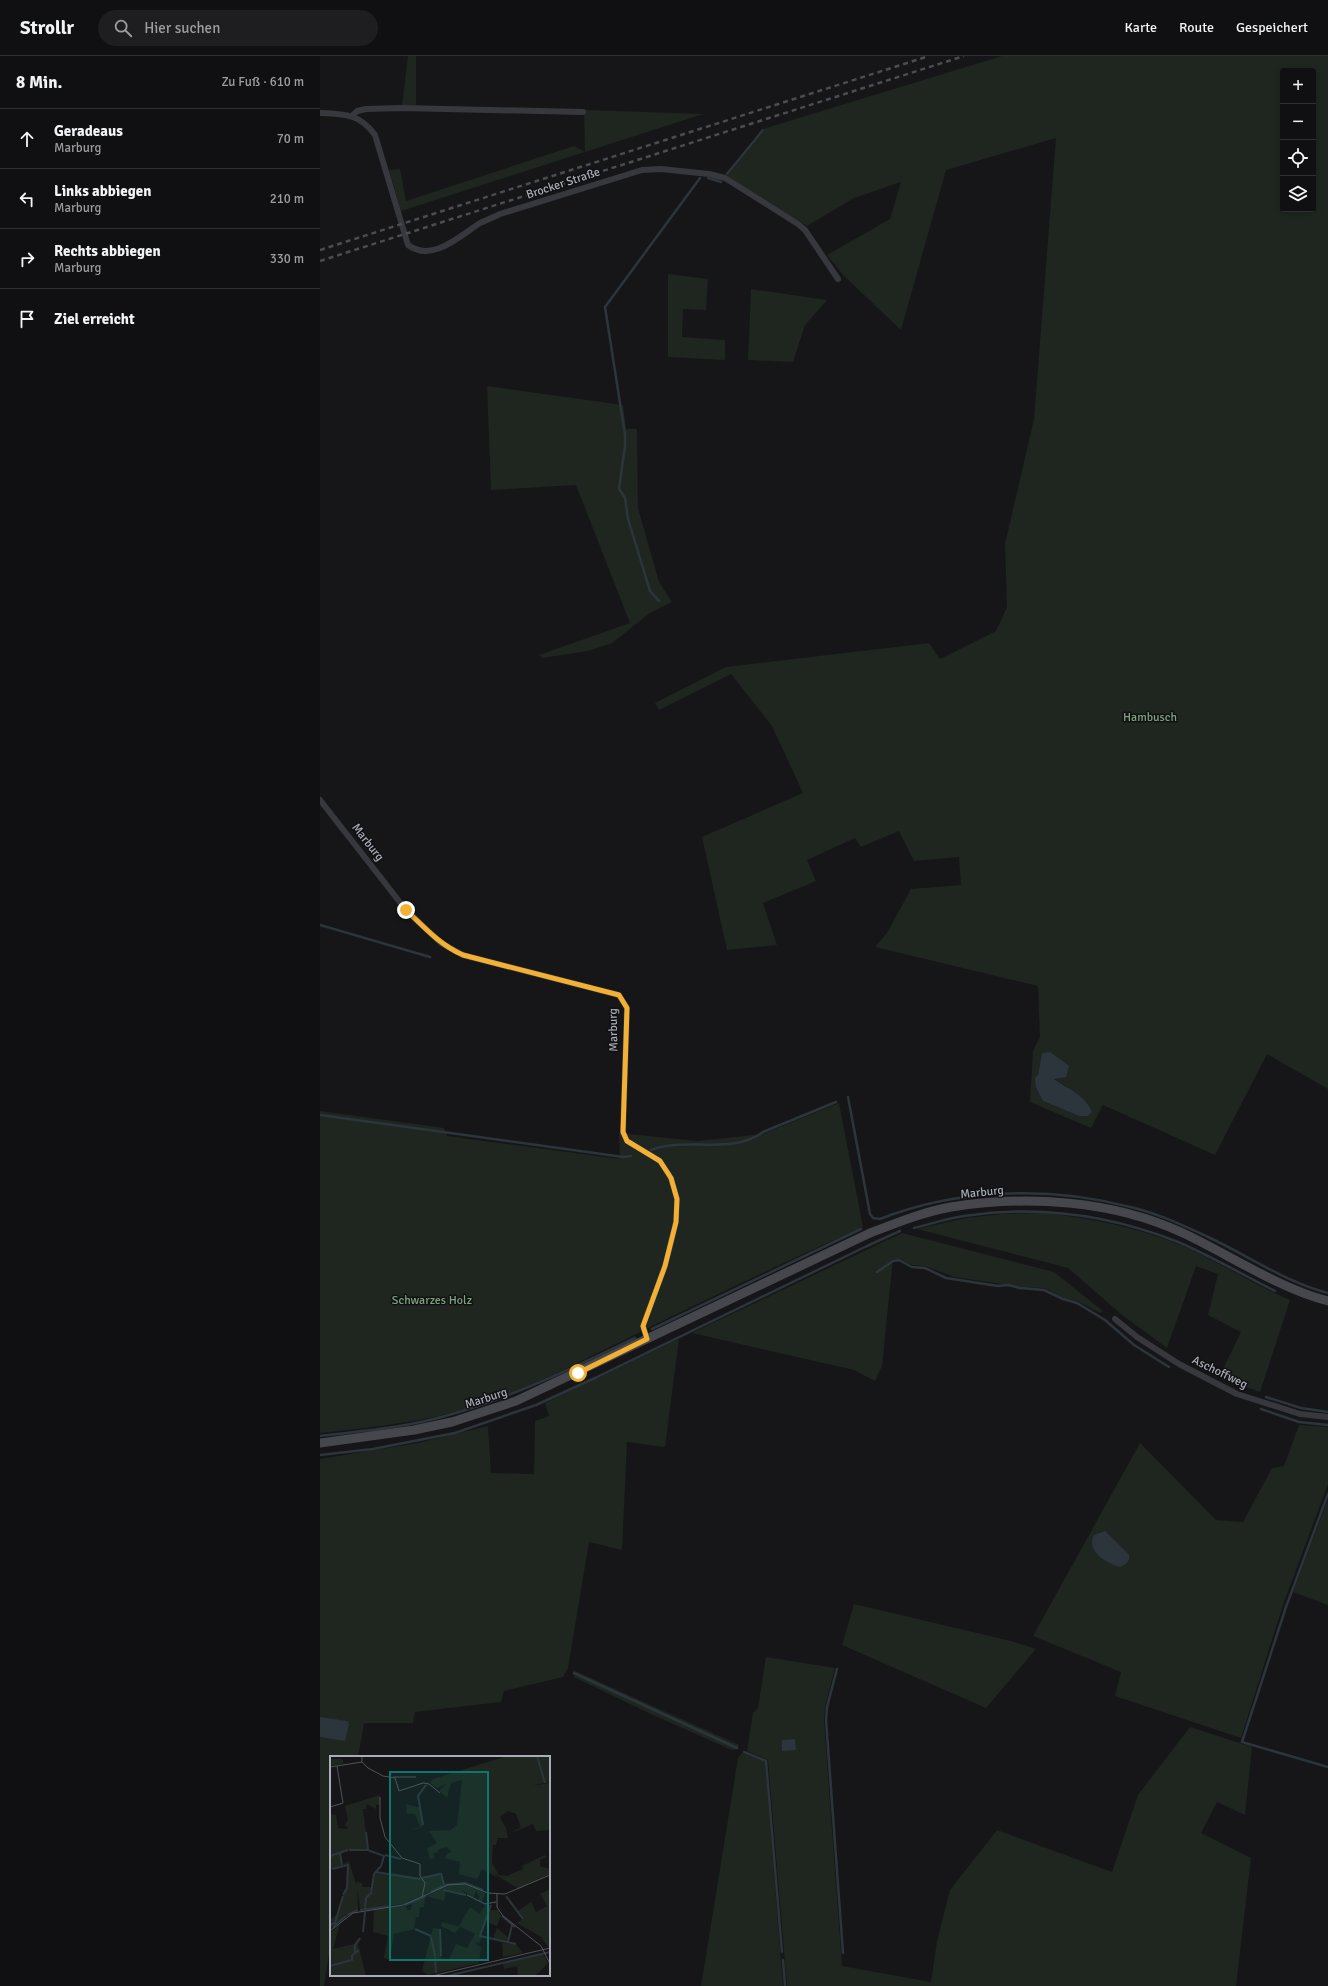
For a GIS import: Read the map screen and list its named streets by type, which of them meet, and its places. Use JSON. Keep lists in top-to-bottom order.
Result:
{
  "streets": {
    "street": ["Brocker Straße", "Marburg", "Aschoffweg"]
  },
  "parks": ["Hambusch", "Schwarzes Holz"],
  "page": {
    "header": "Strollr",
    "search": "Hier suchen",
    "nav": ["Karte", "Route", "Gespeichert"],
    "heading": ["8 Min.", "Zu Fuß · 610 m"],
    "map_buttons": ["+", "−"],
    "list": [
      ["Geradeaus", "Marburg", "70 m"],
      ["Links abbiegen", "Marburg", "210 m"],
      ["Rechts abbiegen", "Marburg", "330 m"],
      "Ziel erreicht"
    ]
  }
}
